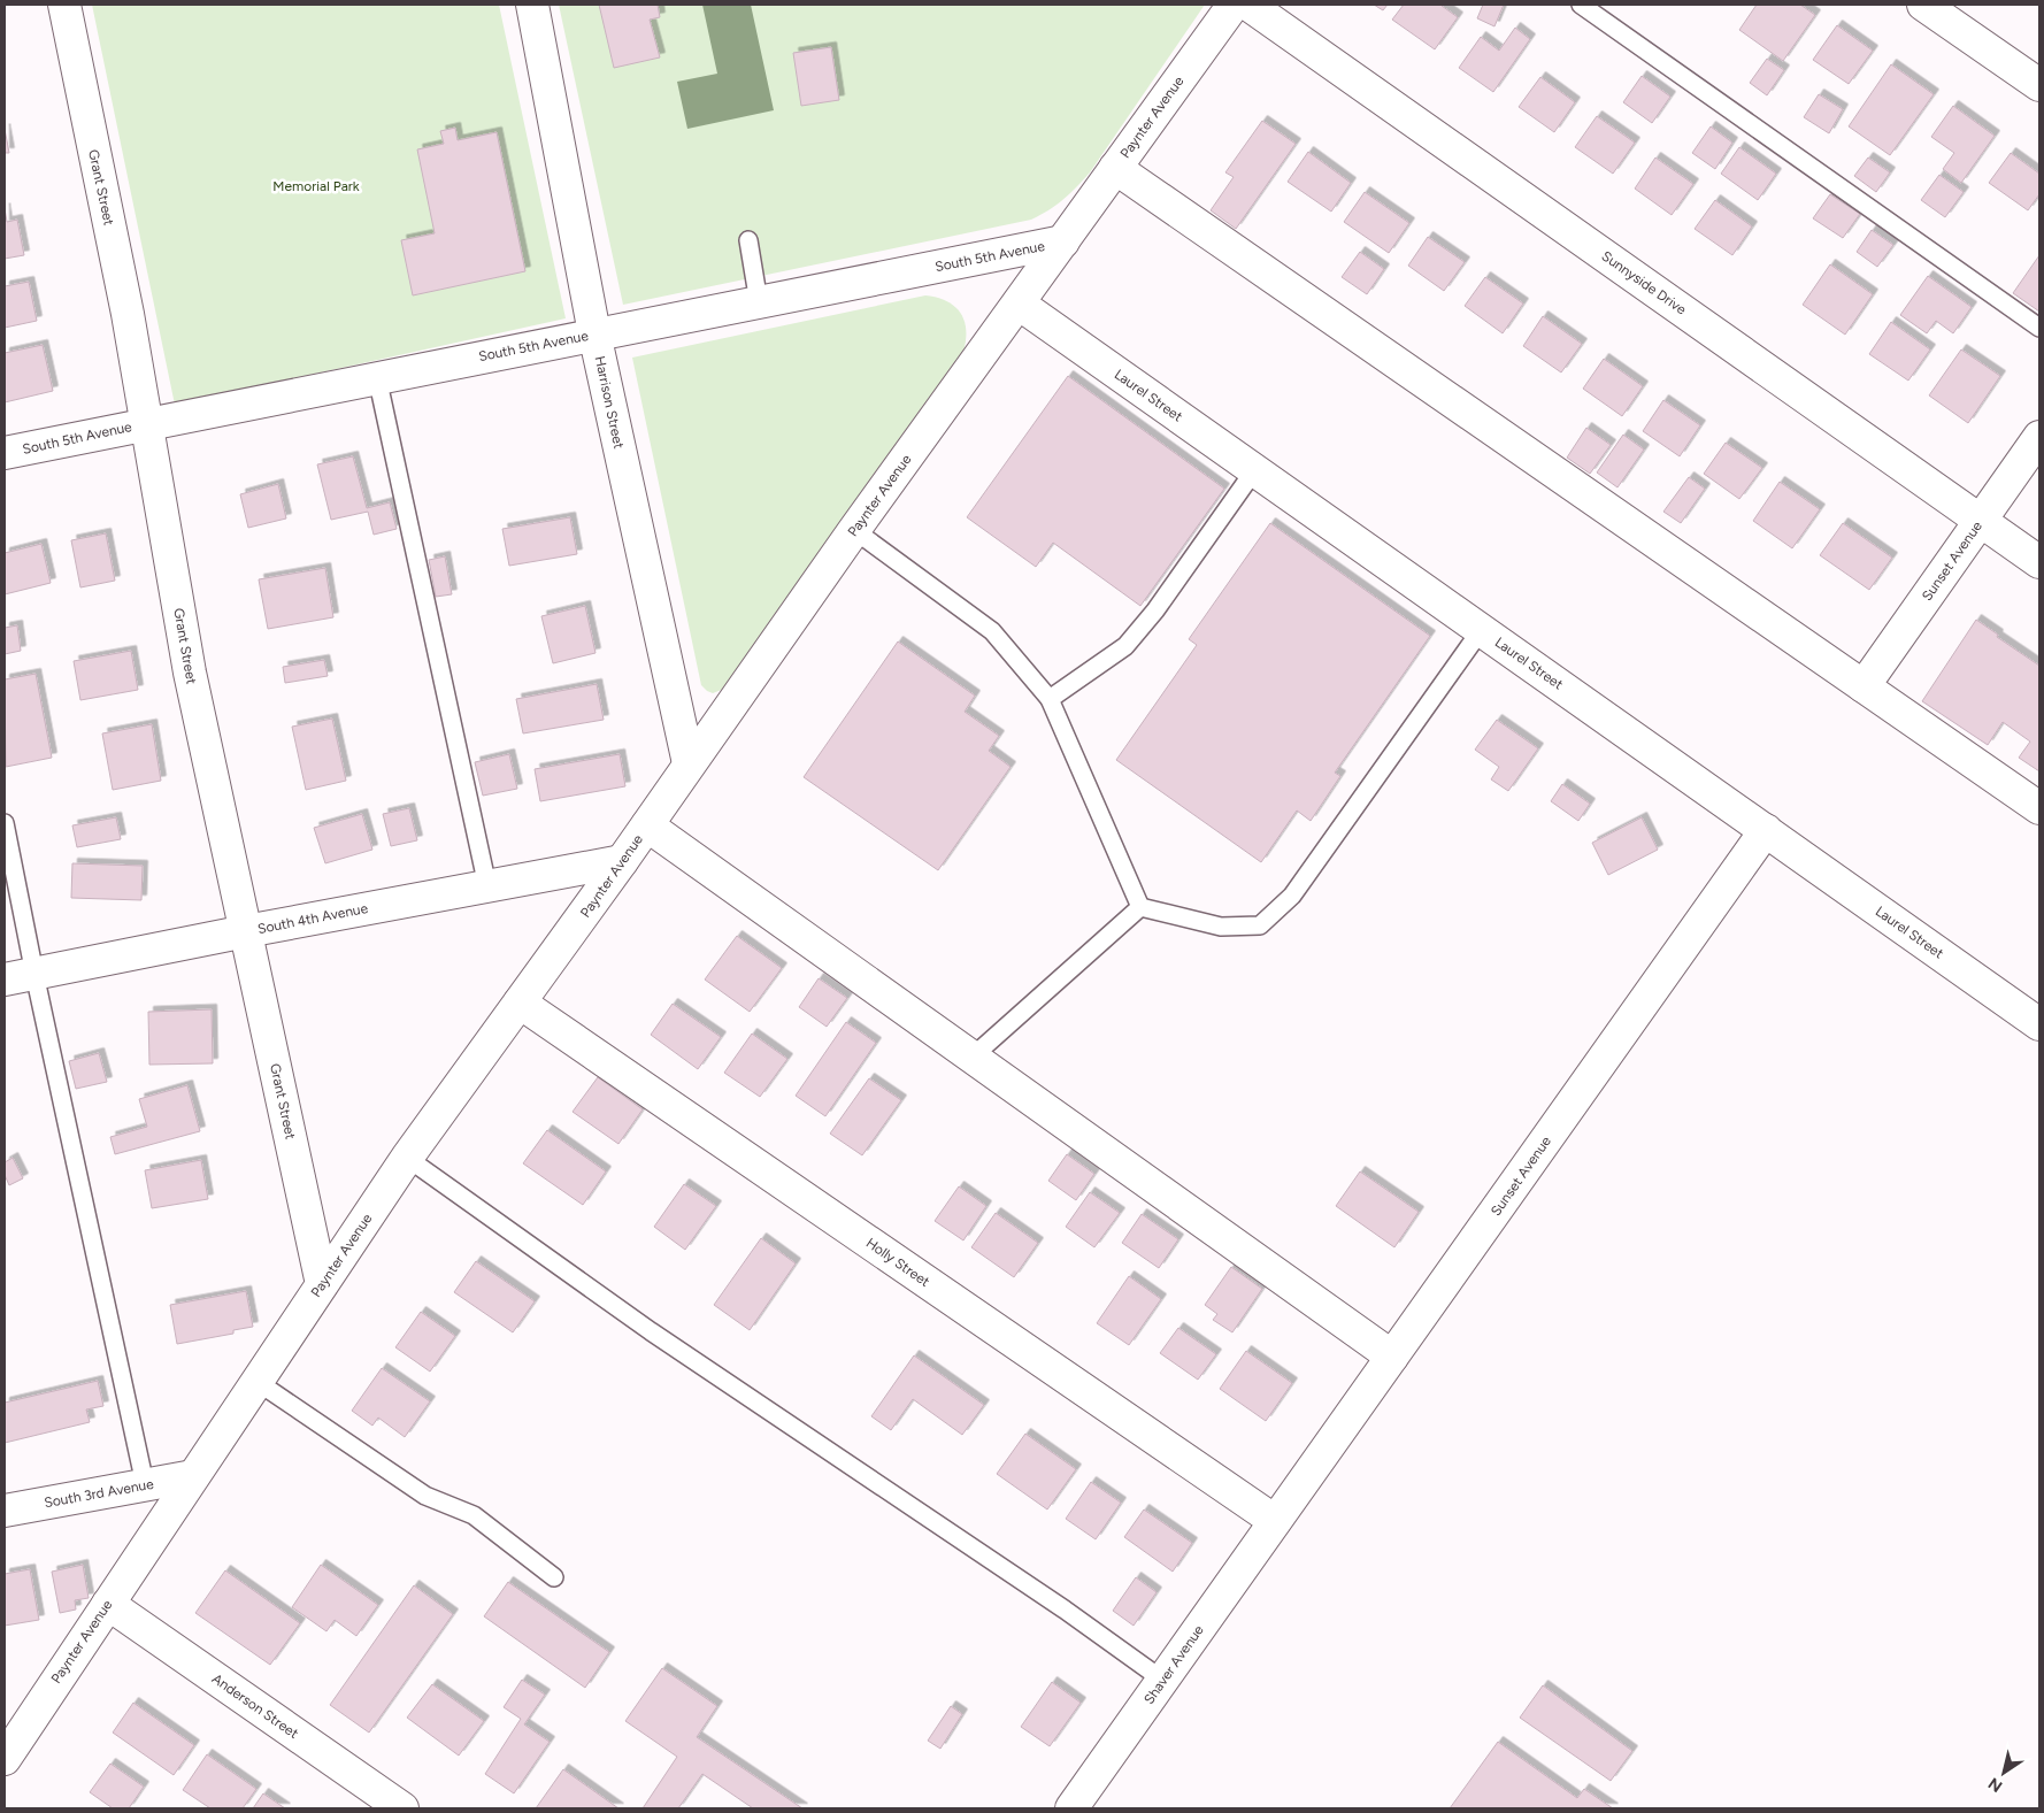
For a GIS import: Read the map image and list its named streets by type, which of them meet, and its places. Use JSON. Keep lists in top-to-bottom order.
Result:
{
  "streets": {
    "street": [
      "Paynter Avenue",
      "Grant Street",
      "South 5th Avenue",
      "Sunnyside Drive",
      "Laurel Street",
      "Harrison Street",
      "Sunset Avenue",
      "South 4th Avenue",
      "Holly Street",
      "South 3rd Avenue",
      "Shaver Avenue",
      "Anderson Street"
    ]
  },
  "crossings": [
    ["Paynter Avenue", "Grant Street"],
    ["Paynter Avenue", "South 5th Avenue"],
    ["Paynter Avenue", "Laurel Street"],
    ["Paynter Avenue", "Harrison Street"],
    ["Paynter Avenue", "South 4th Avenue"],
    ["Paynter Avenue", "Holly Street"],
    ["Paynter Avenue", "South 3rd Avenue"],
    ["Paynter Avenue", "Anderson Street"],
    ["Grant Street", "South 5th Avenue"],
    ["Grant Street", "South 4th Avenue"],
    ["South 5th Avenue", "Harrison Street"],
    ["Sunnyside Drive", "Sunset Avenue"],
    ["Laurel Street", "Sunset Avenue"],
    ["Sunset Avenue", "Holly Street"],
    ["Sunset Avenue", "Shaver Avenue"],
    ["Holly Street", "Shaver Avenue"]
  ],
  "parks": ["Memorial Park"],
  "north": "bottom left"
}
